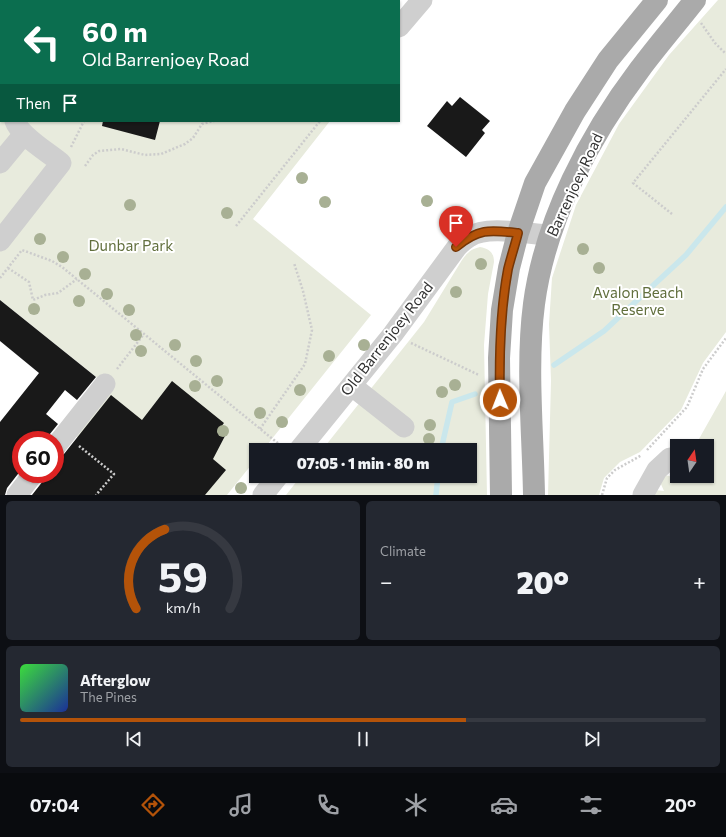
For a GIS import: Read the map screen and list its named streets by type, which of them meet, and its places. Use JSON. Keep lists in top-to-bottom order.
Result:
{
  "streets": {
    "main road": ["Barrenjoey Road"],
    "street": ["Old Barrenjoey Road"]
  },
  "crossings": [
    ["Barrenjoey Road", "Old Barrenjoey Road"]
  ],
  "parks": ["Dunbar Park", "Avalon Beach Reserve"],
  "north": "top",
  "page": {
    "turn": ["60 m", "Old Barrenjoey Road"],
    "then": "Then",
    "limit": "60",
    "trip": "07:05 · 1 min · 80 m",
    "tile": "Climate",
    "heat": ["−", "20°", "+"],
    "song": ["Afterglow", "The Pines"],
    "tabs": ["07:04", "20°"],
    "gauge": ["59", "km/h"]
  }
}
